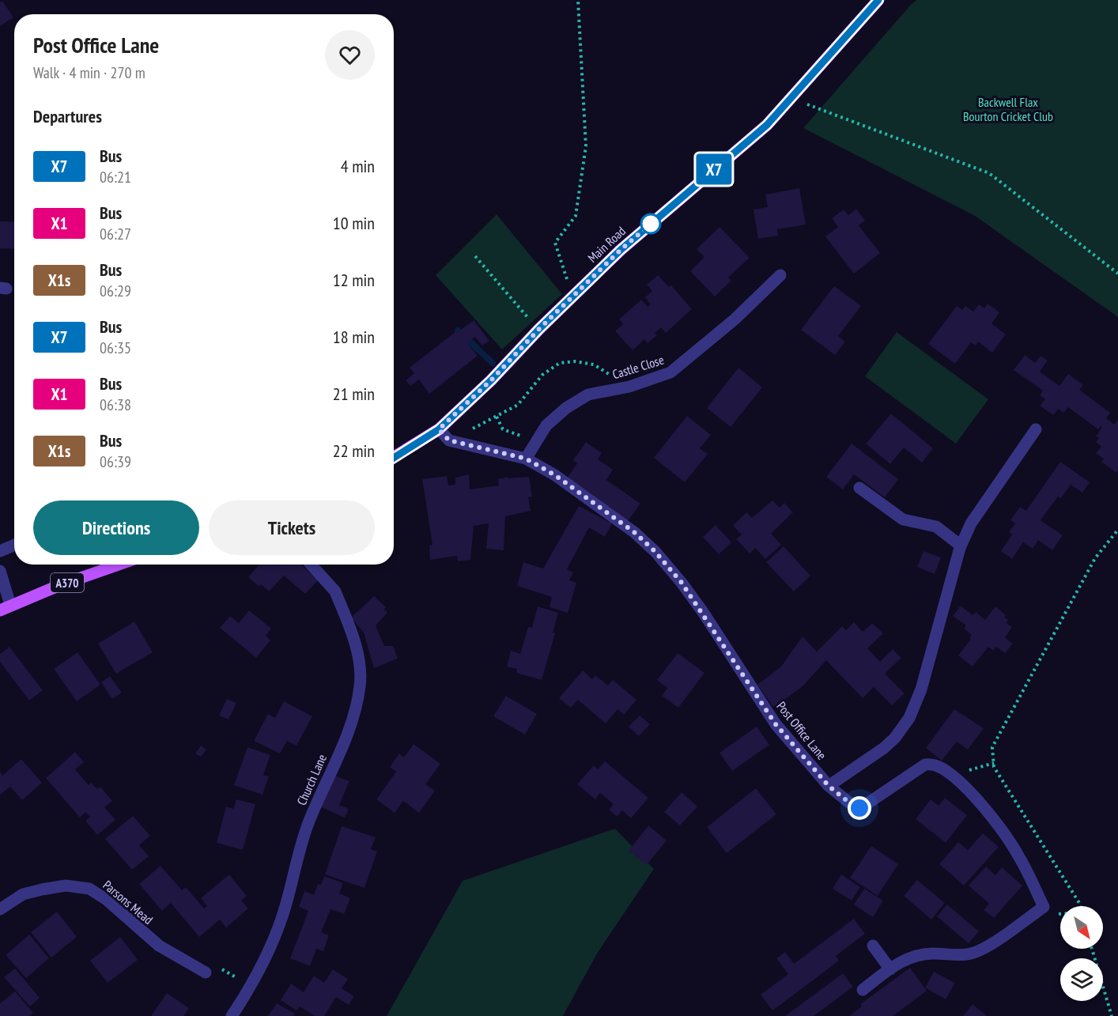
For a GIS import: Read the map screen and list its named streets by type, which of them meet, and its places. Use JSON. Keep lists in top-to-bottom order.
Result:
{
  "streets": {
    "main road": ["Main Road", "A370"],
    "street": [
      "Castle Close",
      "Post Office Lane",
      "Church Lane",
      "Parsons Mead"
    ]
  },
  "crossings": [
    ["Castle Close", "Post Office Lane"]
  ],
  "parks": ["Backwell Flax Bourton Cricket Club"],
  "lines": ["bus line X7"],
  "north": "bottom right",
  "page": {
    "on_map": "X7",
    "heading": [
      ["Post Office Lane", "Walk · 4 min · 270 m"],
      "Departures"
    ],
    "list": [
      {
        "mark": "X7",
        "name": "Bus",
        "note": "06:21",
        "value": "4 min"
      },
      {
        "mark": "X1",
        "name": "Bus",
        "note": "06:27",
        "value": "10 min"
      },
      {
        "mark": "X1s",
        "name": "Bus",
        "note": "06:29",
        "value": "12 min"
      },
      {
        "mark": "X7",
        "name": "Bus",
        "note": "06:35",
        "value": "18 min"
      },
      {
        "mark": "X1",
        "name": "Bus",
        "note": "06:38",
        "value": "21 min"
      },
      {
        "mark": "X1s",
        "name": "Bus",
        "note": "06:39",
        "value": "22 min"
      }
    ],
    "buttons": ["Directions", "Tickets"]
  }
}
